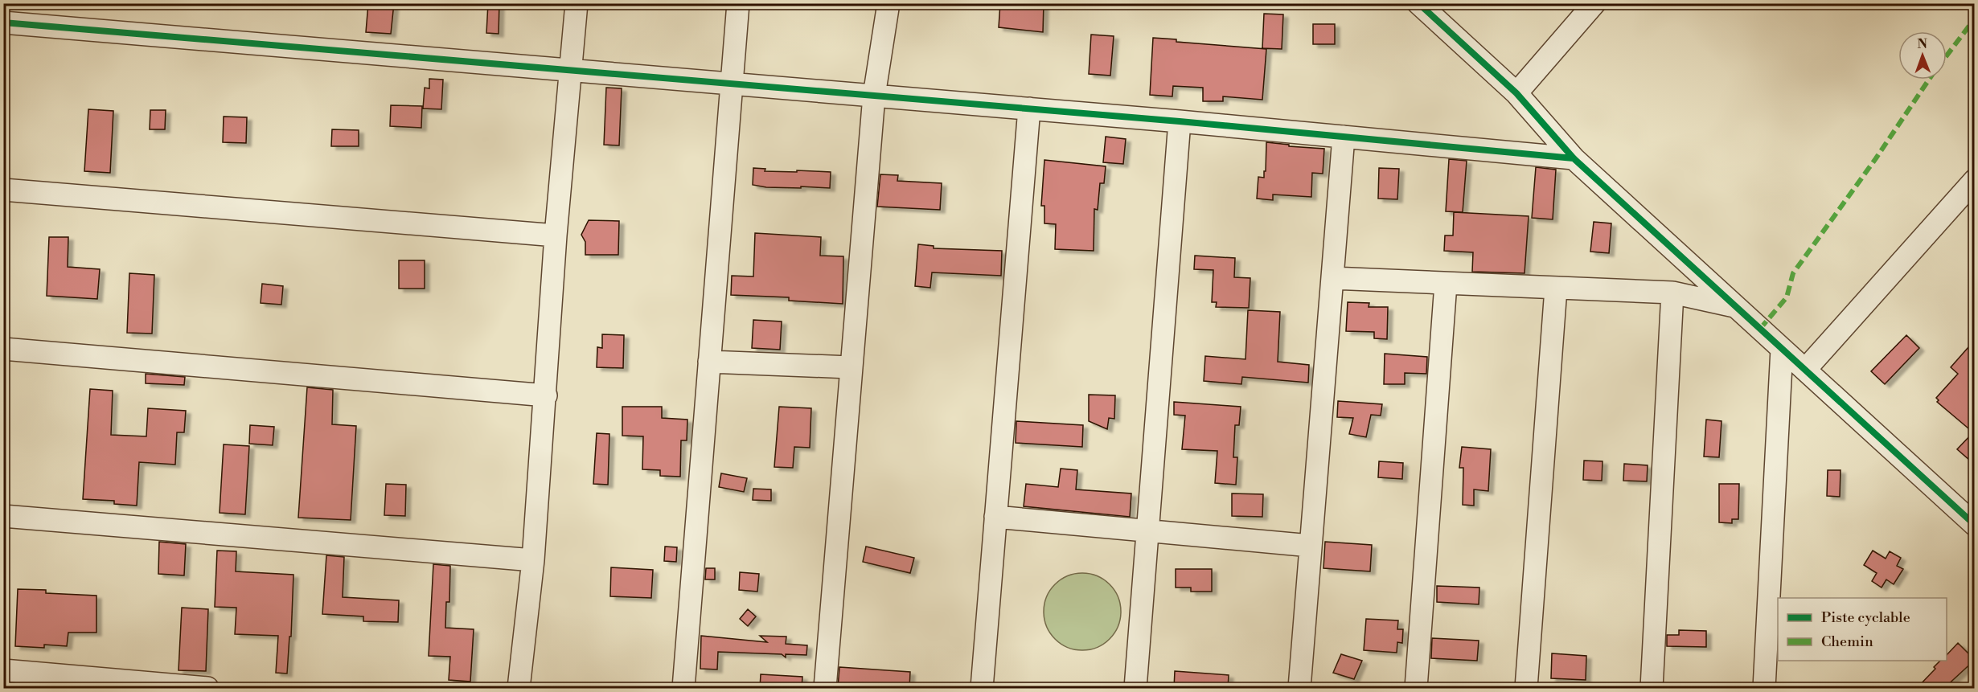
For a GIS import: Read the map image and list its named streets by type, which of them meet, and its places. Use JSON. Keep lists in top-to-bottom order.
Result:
{
  "legend": ["Piste cyclable", "Chemin"],
  "north": "top"
}
